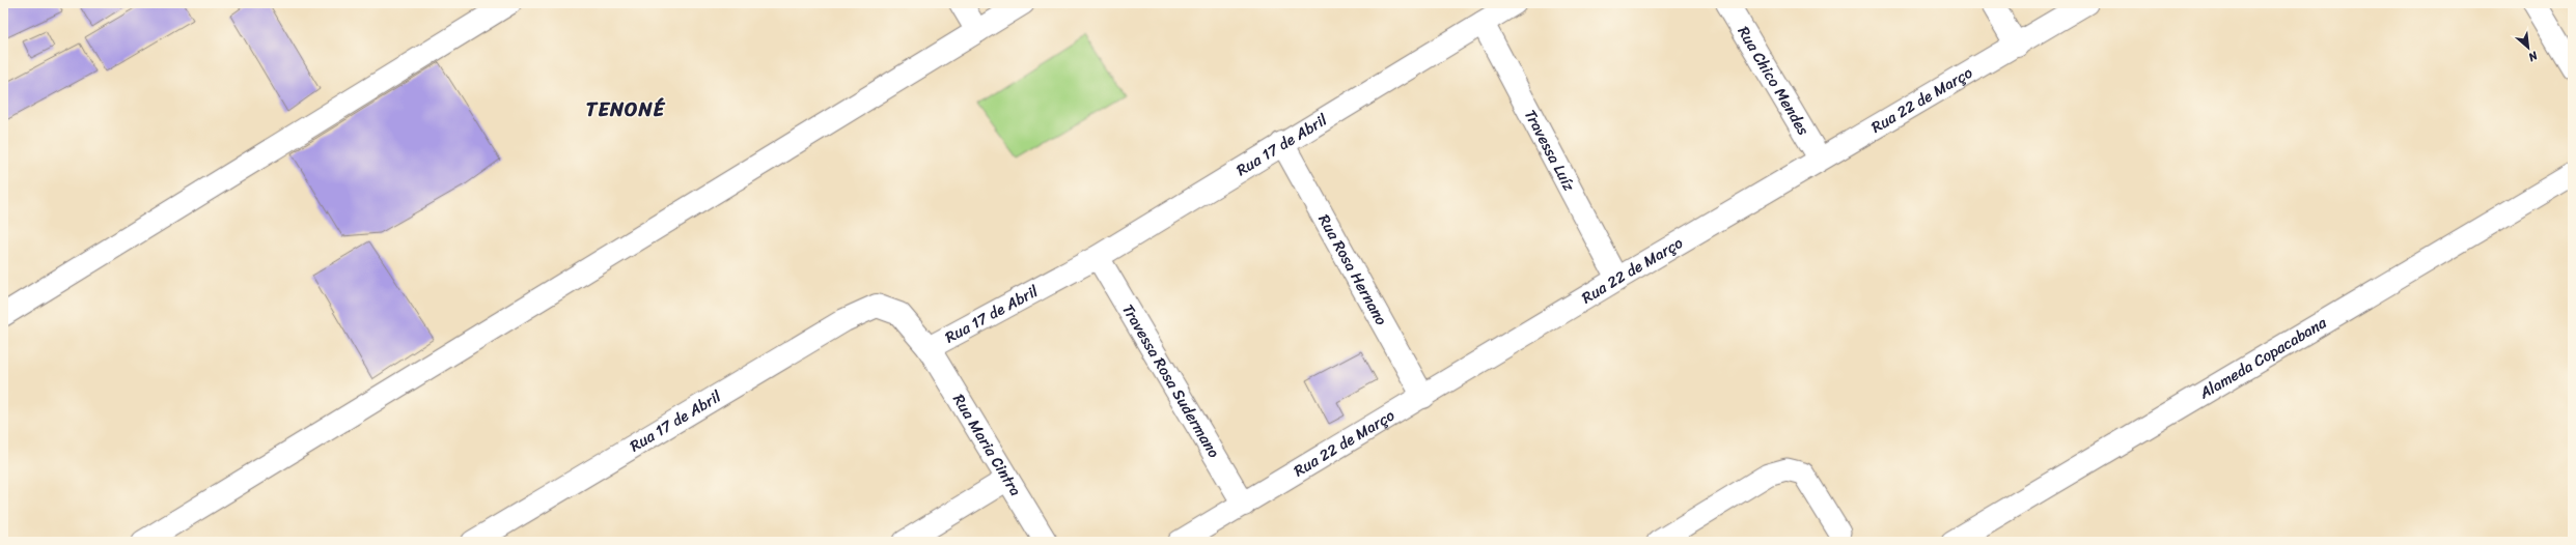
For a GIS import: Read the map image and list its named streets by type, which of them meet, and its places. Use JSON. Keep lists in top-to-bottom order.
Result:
{
  "streets": {
    "street": [
      "Rua Chico Mendes",
      "Rua 22 de Março",
      "Rua 17 de Abril",
      "Travessa Luíz",
      "Rua Rosa Hernano",
      "Alameda Copacabana",
      "Travessa Rosa Sudermano",
      "Rua Maria Cintra"
    ]
  },
  "crossings": [
    ["Rua Chico Mendes", "Rua 22 de Março"],
    ["Rua 22 de Março", "Travessa Luíz"],
    ["Rua 22 de Março", "Rua Rosa Hernano"],
    ["Rua 22 de Março", "Travessa Rosa Sudermano"],
    ["Rua 17 de Abril", "Travessa Luíz"],
    ["Rua 17 de Abril", "Rua Rosa Hernano"],
    ["Rua 17 de Abril", "Travessa Rosa Sudermano"],
    ["Rua 17 de Abril", "Rua Maria Cintra"]
  ],
  "districts": ["TENONÉ"],
  "north": "bottom right"
}
